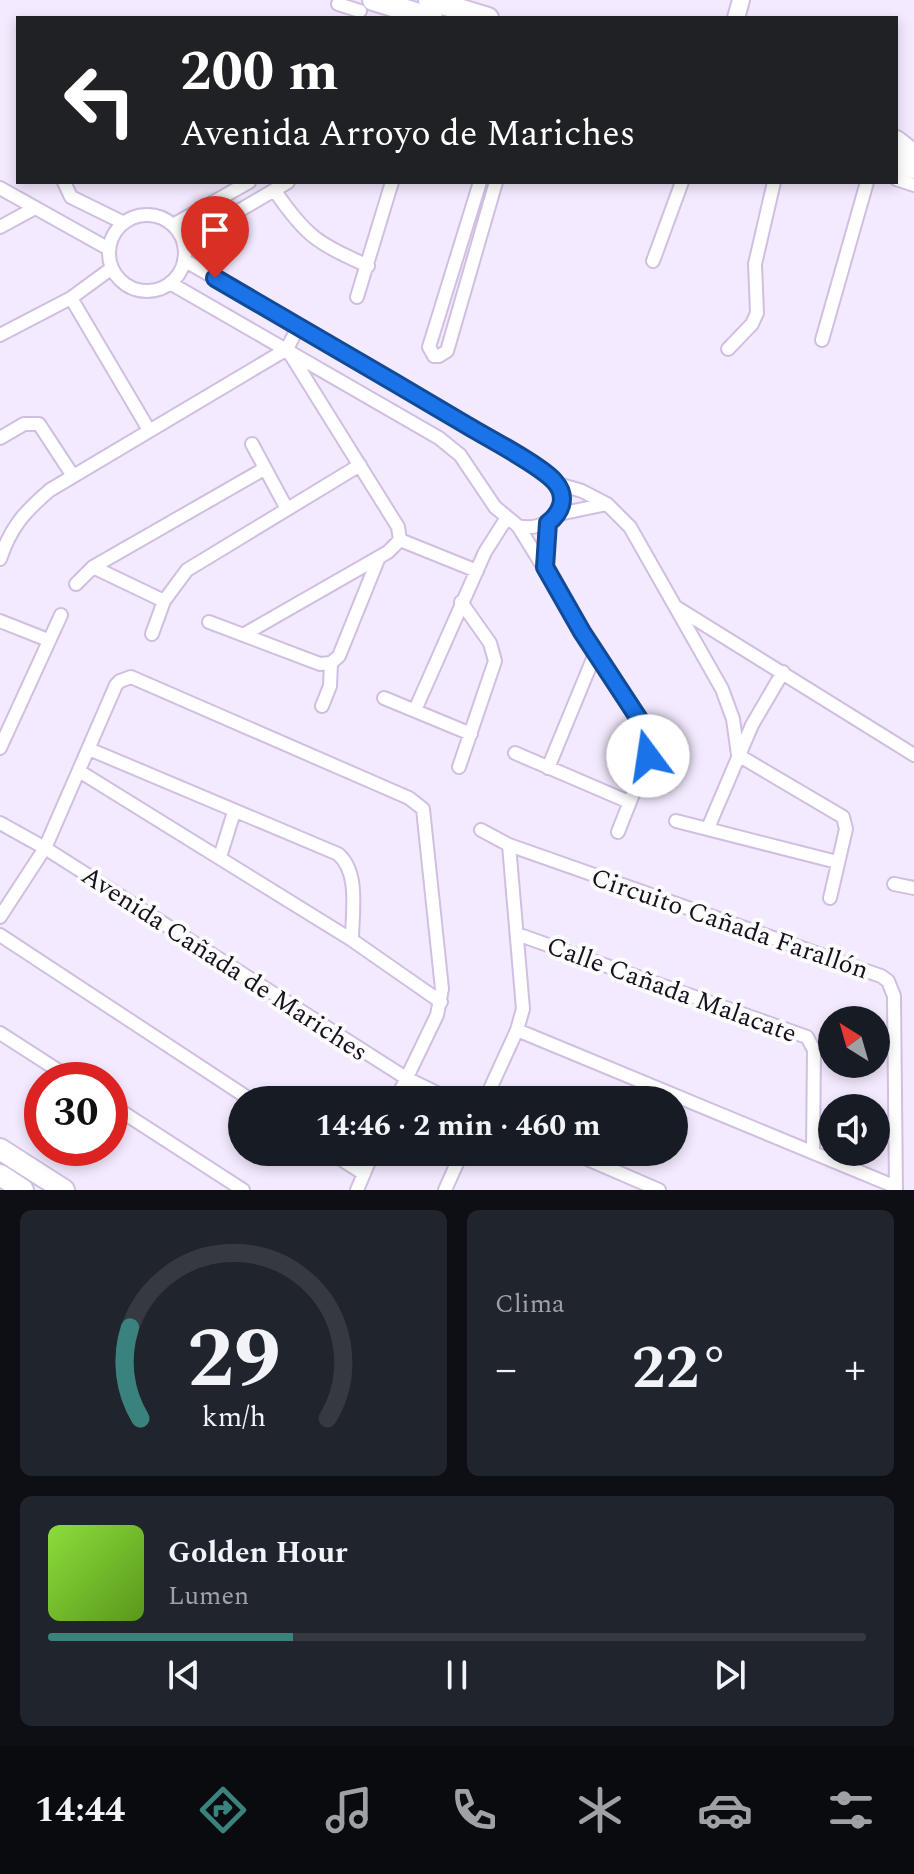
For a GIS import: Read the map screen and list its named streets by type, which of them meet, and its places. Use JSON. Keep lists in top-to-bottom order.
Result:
{
  "streets": {
    "street": ["Circuito Cañada Farallón", "Avenida Cañada de Mariches", "Calle Cañada Malacate"]
  },
  "north": "top left",
  "page": {
    "turn": ["200 m", "Avenida Arroyo de Mariches"],
    "limit": "30",
    "trip": "14:46 · 2 min · 460 m",
    "tile": "Clima",
    "heat": ["−", "22°", "+"],
    "song": ["Golden Hour", "Lumen"],
    "tabs": "14:44",
    "gauge": ["29", "km/h"]
  }
}
